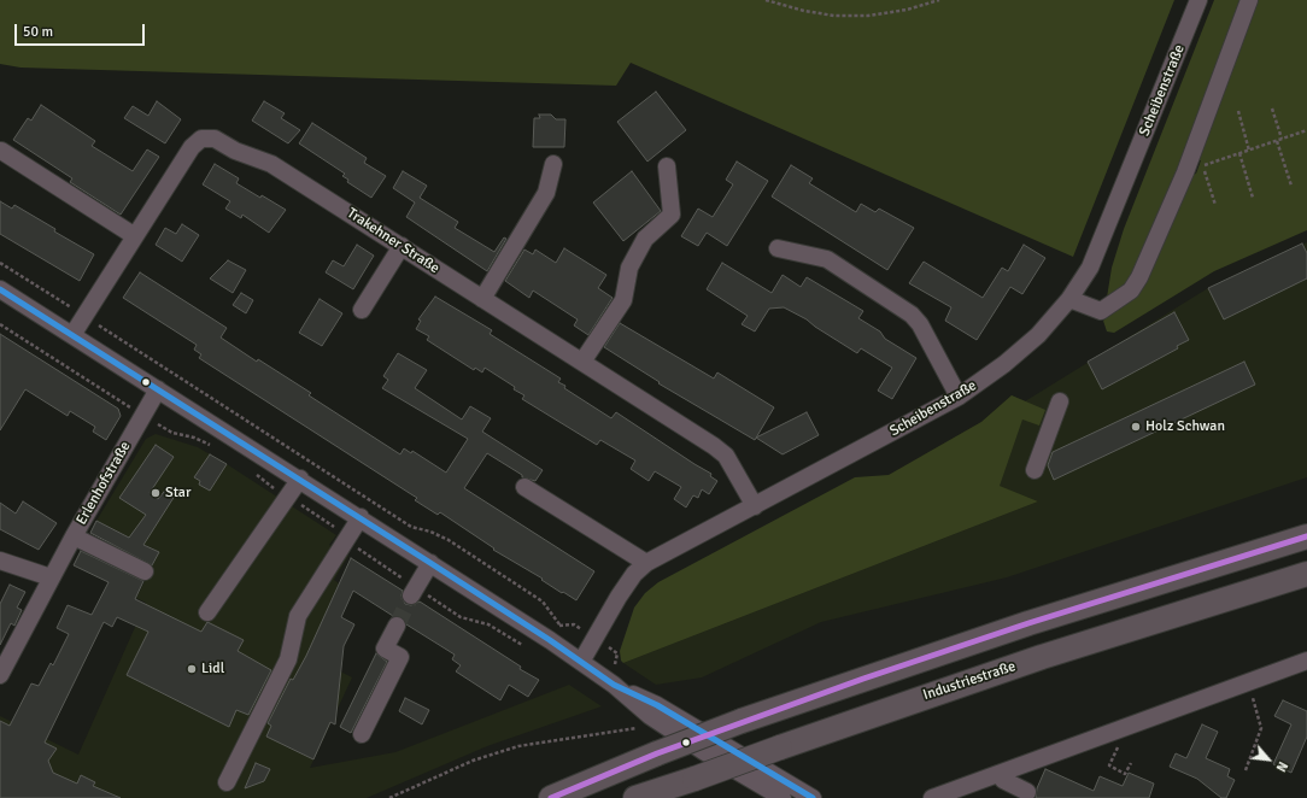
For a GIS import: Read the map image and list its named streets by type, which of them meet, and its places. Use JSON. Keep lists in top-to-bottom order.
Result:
{
  "streets": {
    "highway": ["Industriestraße"],
    "street": ["Scheibenstraße", "Trakehner Straße", "Erlenhofstraße"]
  },
  "crossings": [
    ["Scheibenstraße", "Trakehner Straße"]
  ],
  "places": ["Holz Schwan", "Star", "Lidl"],
  "scale_bar": "50 m",
  "north": "bottom right"
}
